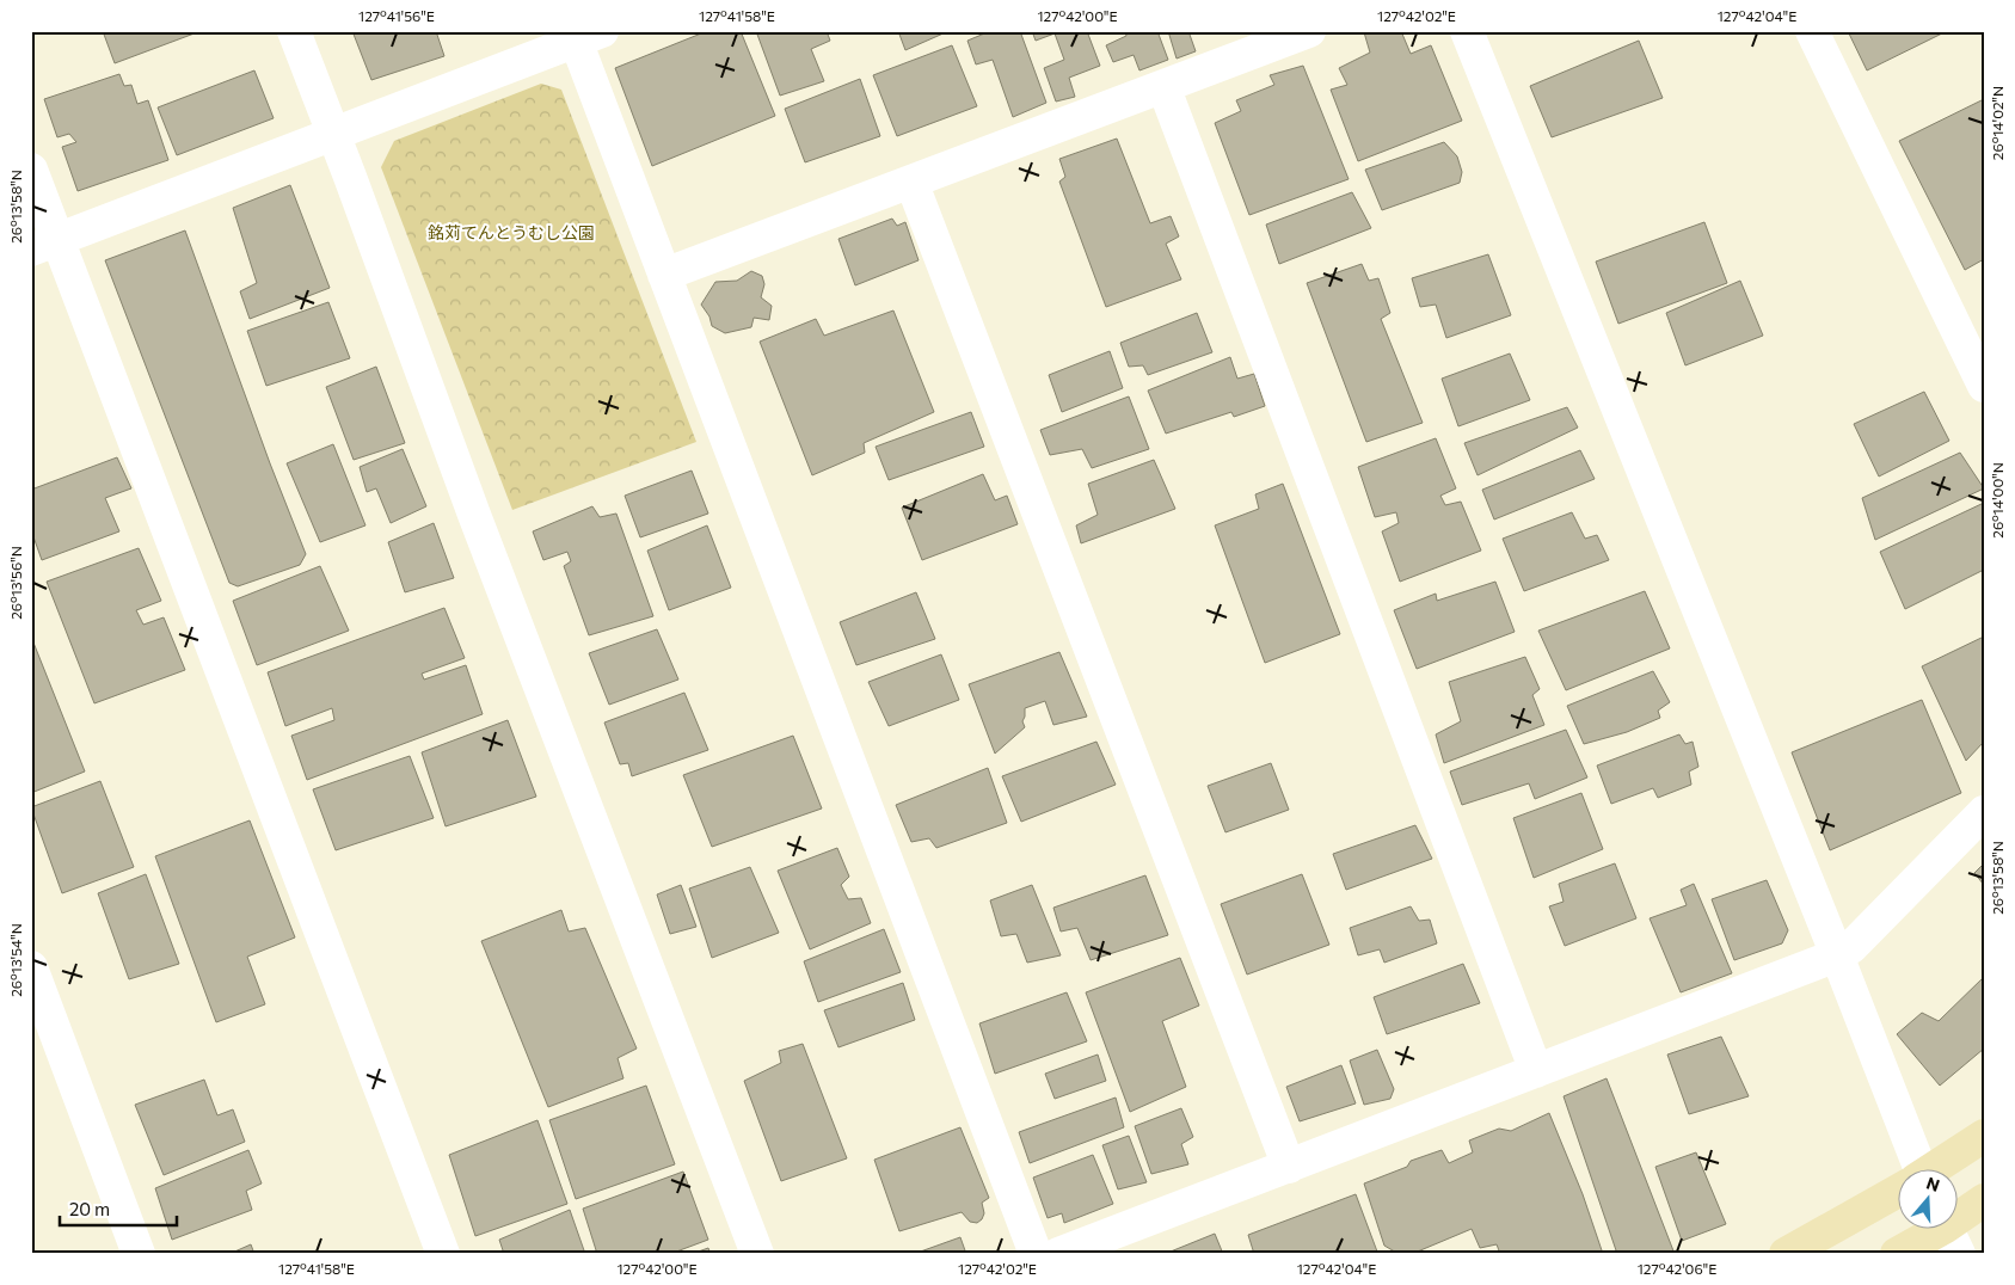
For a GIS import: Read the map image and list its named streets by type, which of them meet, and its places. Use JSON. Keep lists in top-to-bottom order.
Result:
{
  "parks": ["銘苅てんとうむし公園"],
  "scale_bar": "20 m",
  "north": "top",
  "coordinates": [
    "127°41'56\"E",
    "127°41'58\"E",
    "127°42'00\"E",
    "127°42'02\"E",
    "127°42'04\"E",
    "26°14'02\"N",
    "26°13'58\"N",
    "26°14'00\"N",
    "26°13'56\"N",
    "26°13'54\"N",
    "127°42'06\"E"
  ]
}
